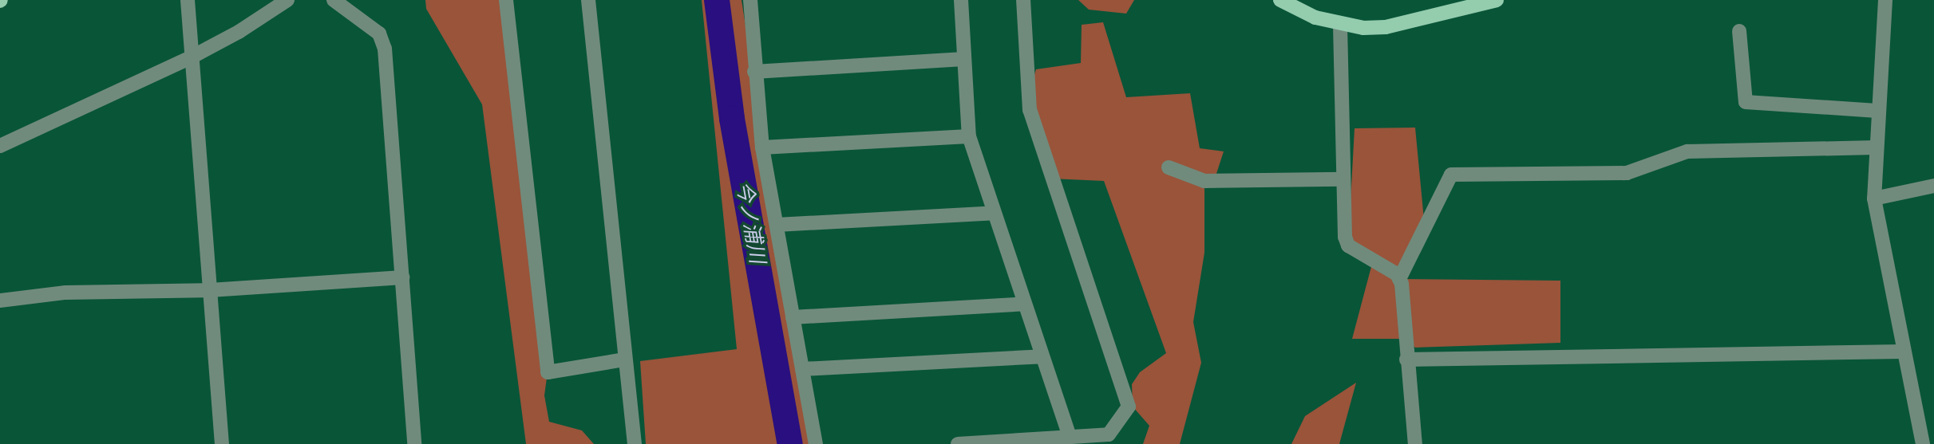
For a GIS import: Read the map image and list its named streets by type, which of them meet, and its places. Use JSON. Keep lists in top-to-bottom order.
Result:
{
  "water": ["今ノ浦川"]
}
